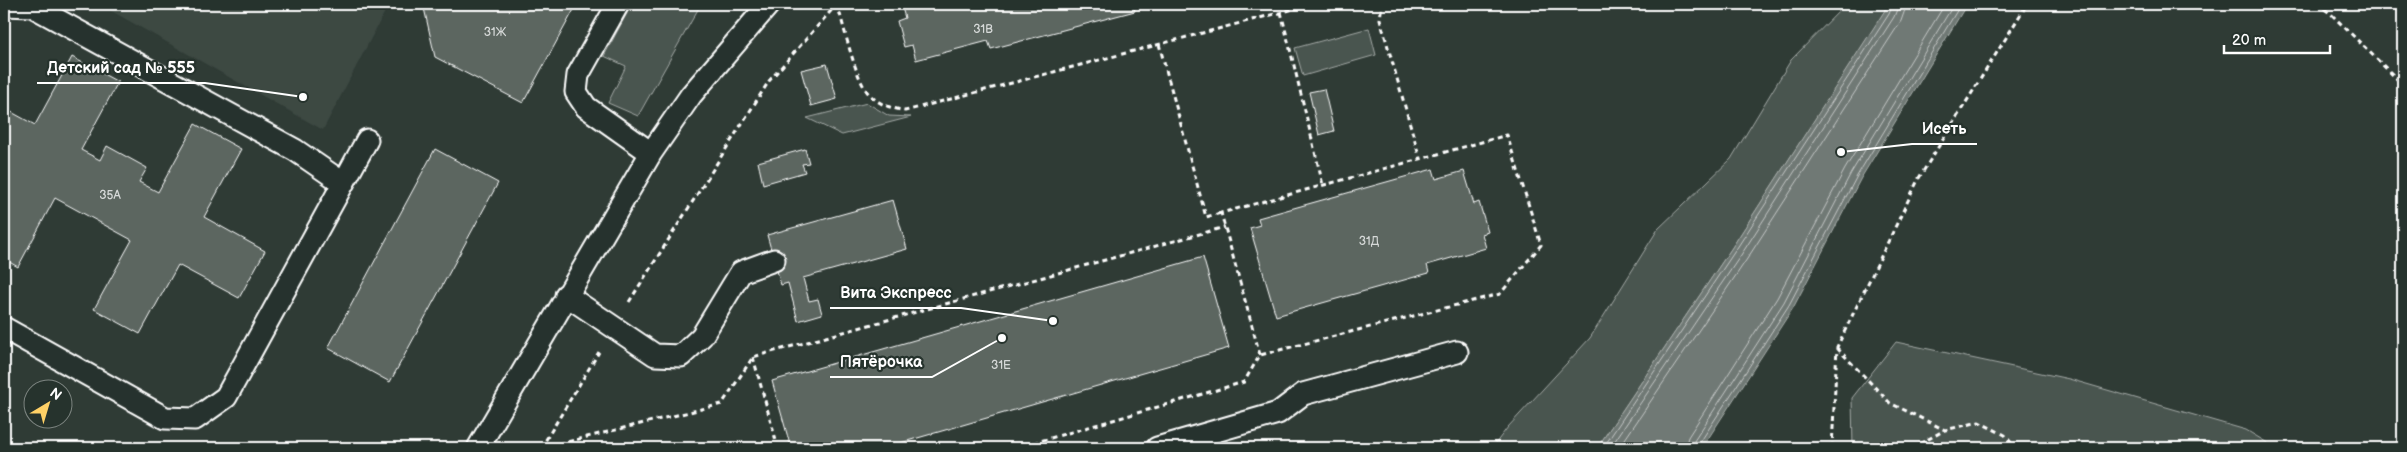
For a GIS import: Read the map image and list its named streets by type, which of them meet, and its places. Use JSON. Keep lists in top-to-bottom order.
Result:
{
  "places": [
    "Детский сад № 555",
    "Исеть",
    "Вита Экспресс",
    "Пятёрочка"
  ],
  "house_numbers": [
    "31В",
    "31Ж",
    "35А",
    "31Д",
    "31Е"
  ],
  "scale_bar": "20 m",
  "north": "top right"
}
